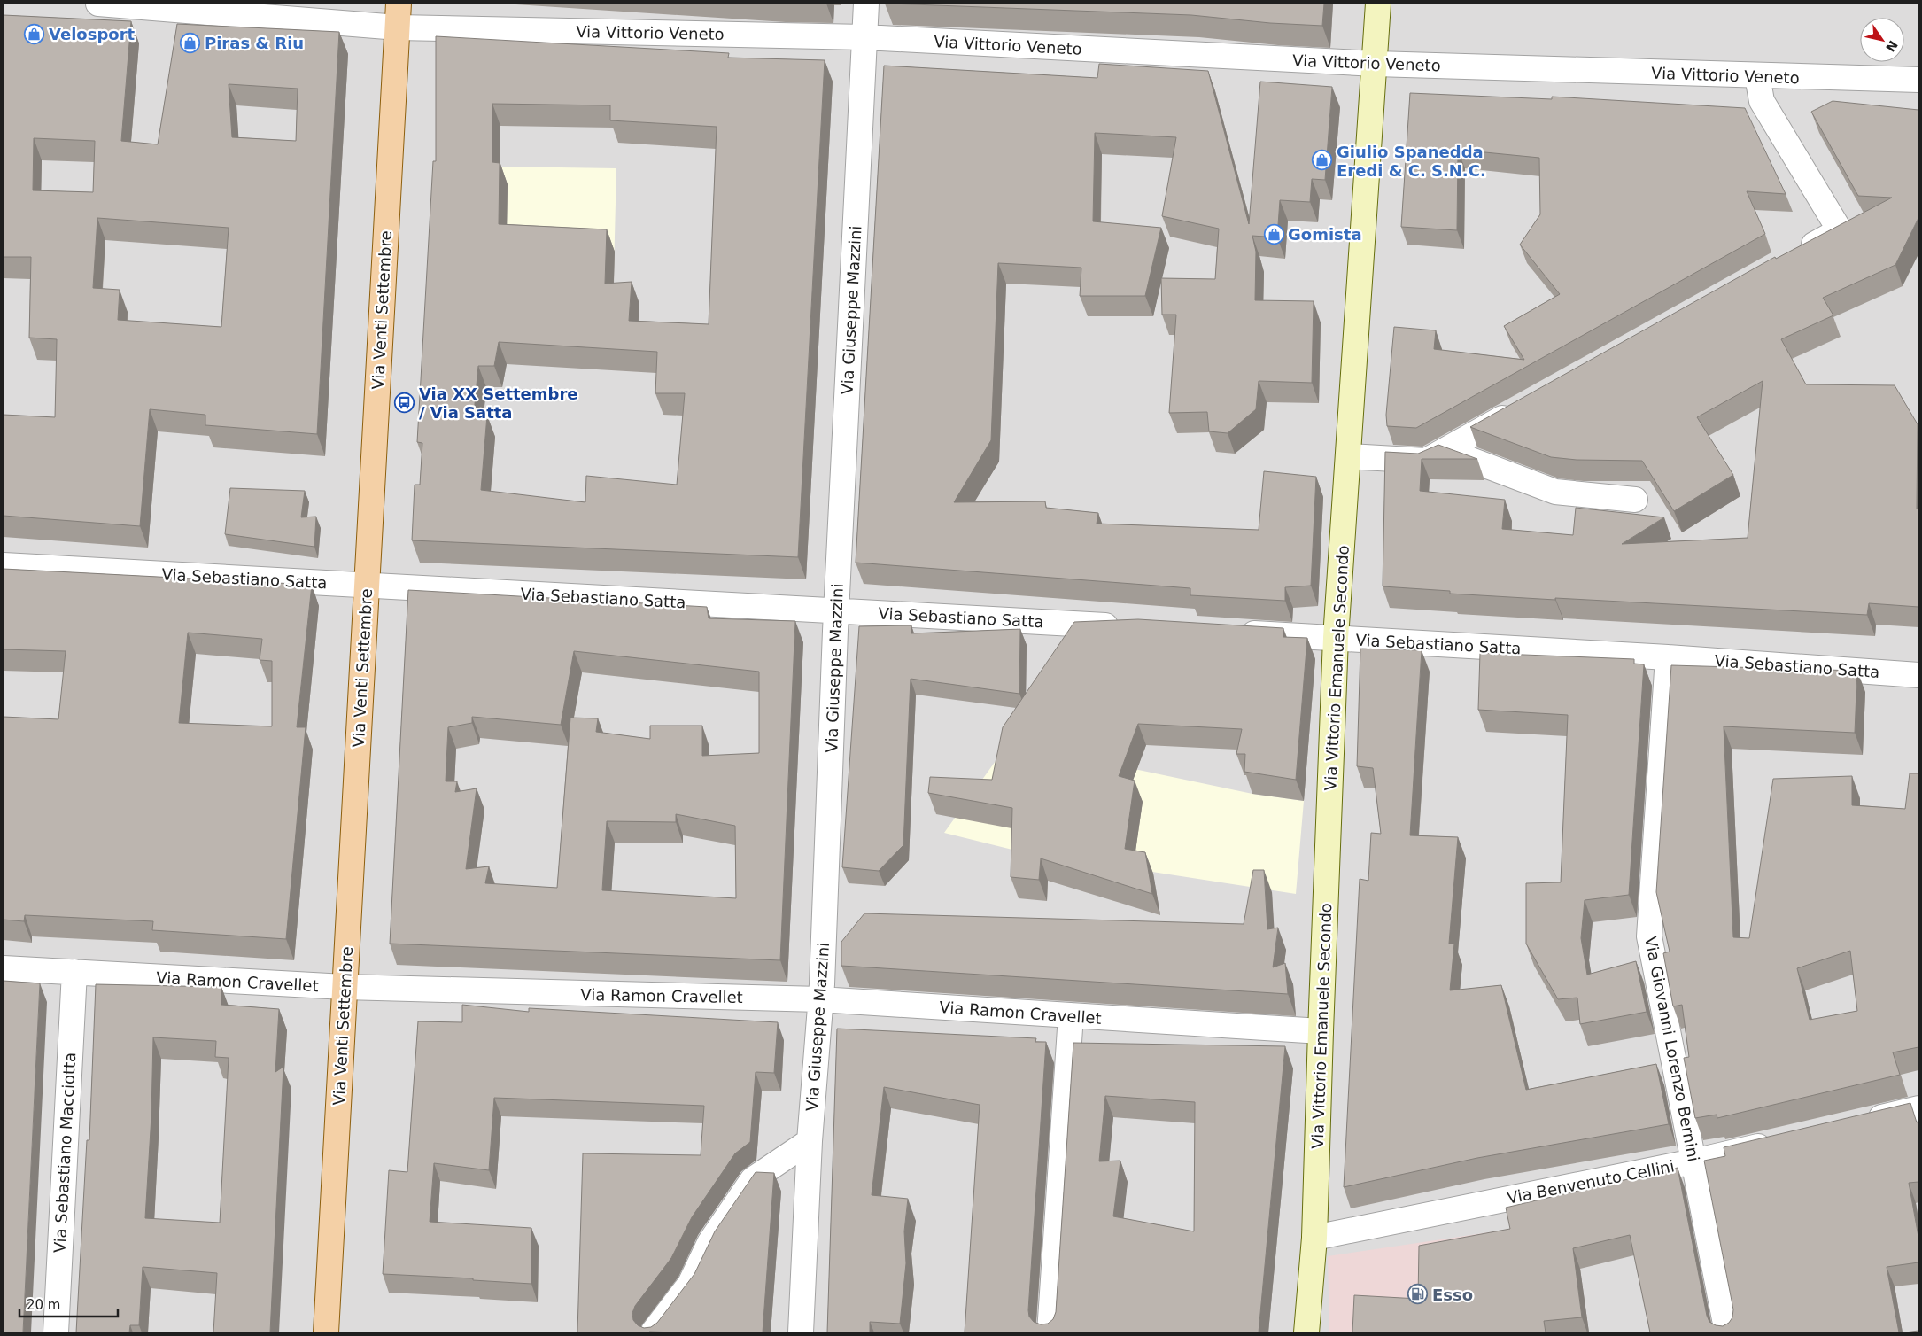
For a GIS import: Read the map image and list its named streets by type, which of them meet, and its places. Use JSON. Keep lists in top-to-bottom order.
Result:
{
  "streets": {
    "main road": ["Via Venti Settembre", "Via Vittorio Emanuele Secondo"],
    "street": [
      "Via Vittorio Veneto",
      "Via Giuseppe Mazzini",
      "Via Sebastiano Satta",
      "Via Ramon Cravellet",
      "Via Giovanni Lorenzo Bernini",
      "Via Sebastiano Macciotta",
      "Via Benvenuto Cellini"
    ]
  },
  "crossings": [
    ["Via Vittorio Veneto", "Via Venti Settembre"],
    ["Via Vittorio Veneto", "Via Giuseppe Mazzini"],
    ["Via Vittorio Veneto", "Via Vittorio Emanuele Secondo"],
    ["Via Venti Settembre", "Via Sebastiano Satta"],
    ["Via Venti Settembre", "Via Ramon Cravellet"],
    ["Via Giuseppe Mazzini", "Via Sebastiano Satta"],
    ["Via Giuseppe Mazzini", "Via Ramon Cravellet"],
    ["Via Sebastiano Satta", "Via Vittorio Emanuele Secondo"],
    ["Via Sebastiano Satta", "Via Giovanni Lorenzo Bernini"],
    ["Via Vittorio Emanuele Secondo", "Via Ramon Cravellet"],
    ["Via Vittorio Emanuele Secondo", "Via Benvenuto Cellini"],
    ["Via Ramon Cravellet", "Via Sebastiano Macciotta"],
    ["Via Giovanni Lorenzo Bernini", "Via Benvenuto Cellini"]
  ],
  "places": {
    "shop": [
      "Velosport",
      "Piras & Riu",
      "Giulio Spanedda Eredi & C. S.N.C.",
      "Gomista"
    ],
    "bus stop": ["Via XX Settembre / Via Satta"],
    "fuel station": ["Esso"]
  },
  "scale_bar": "20 m",
  "north": "bottom right"
}
